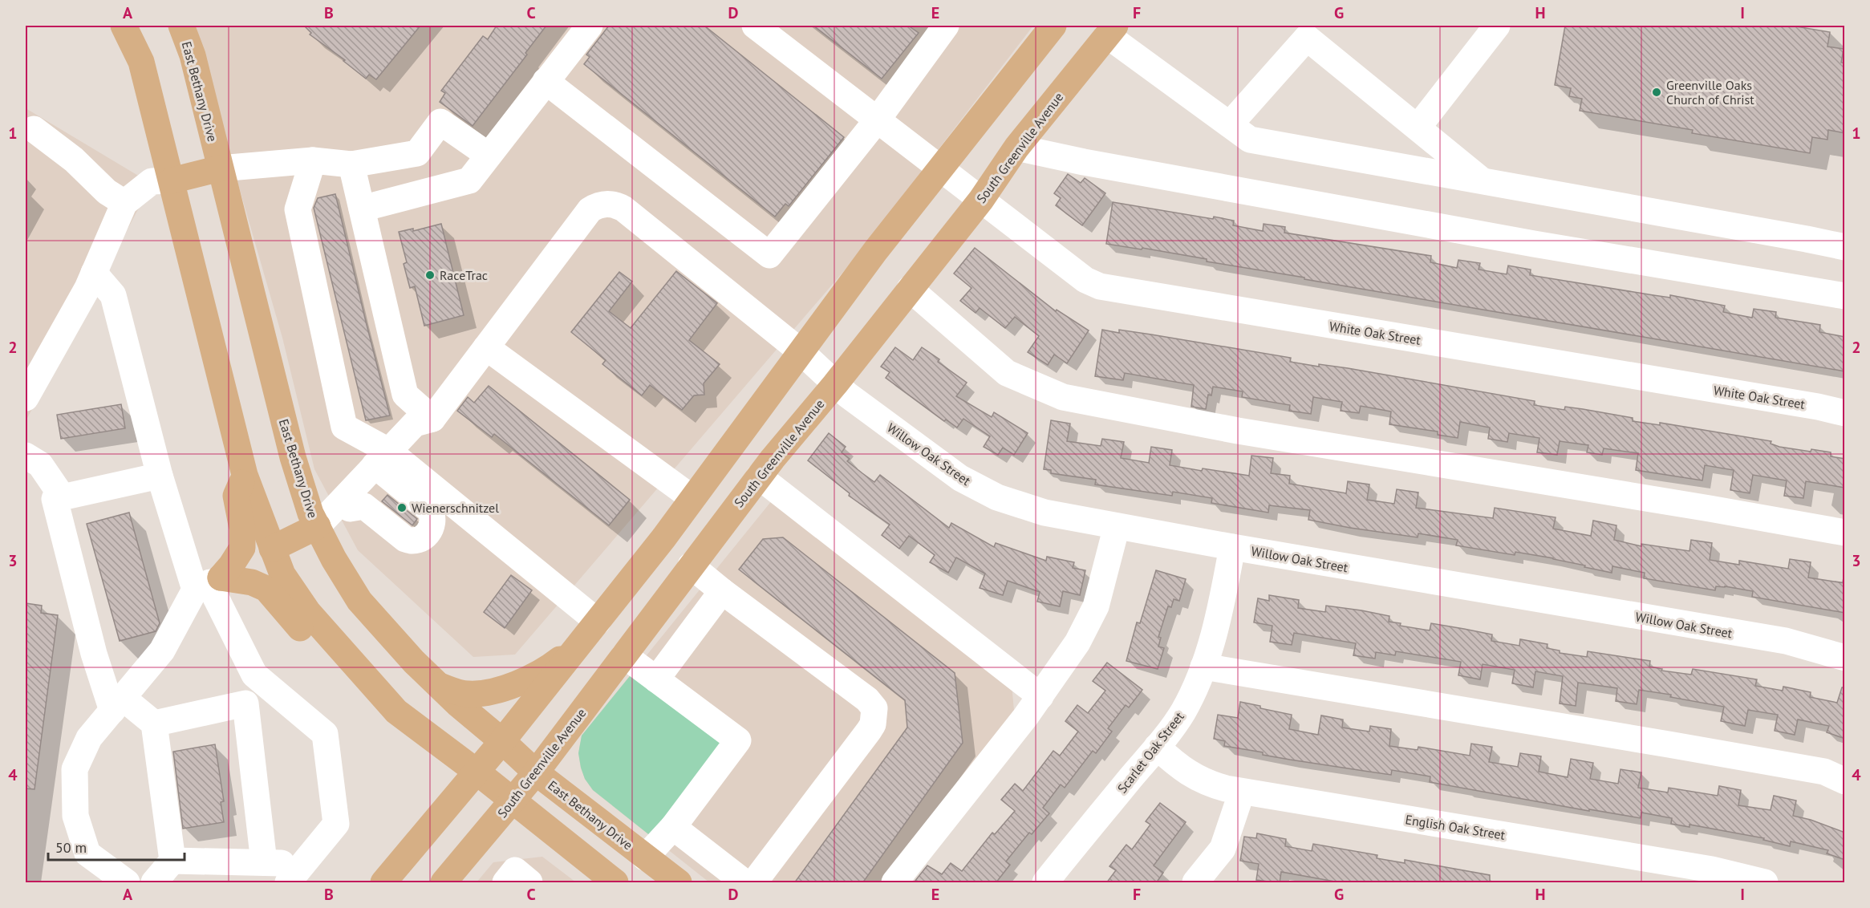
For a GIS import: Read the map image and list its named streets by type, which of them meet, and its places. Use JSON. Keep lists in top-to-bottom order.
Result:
{
  "streets": {
    "main road": ["East Bethany Drive", "South Greenville Avenue"],
    "street": [
      "White Oak Street",
      "Willow Oak Street",
      "Scarlet Oak Street",
      "English Oak Street"
    ]
  },
  "crossings": [
    ["East Bethany Drive", "South Greenville Avenue"],
    ["South Greenville Avenue", "White Oak Street"],
    ["South Greenville Avenue", "Willow Oak Street"],
    ["Willow Oak Street", "Scarlet Oak Street"],
    ["Scarlet Oak Street", "English Oak Street"]
  ],
  "places": ["Greenville Oaks Church of Christ", "RaceTrac", "Wienerschnitzel"],
  "scale_bar": "50 m",
  "grid": {
    "columns": [
      "A",
      "B",
      "C",
      "D",
      "E",
      "F",
      "G",
      "H",
      "I"
    ],
    "rows": [
      "1",
      "2",
      "3",
      "4"
    ]
  }
}
